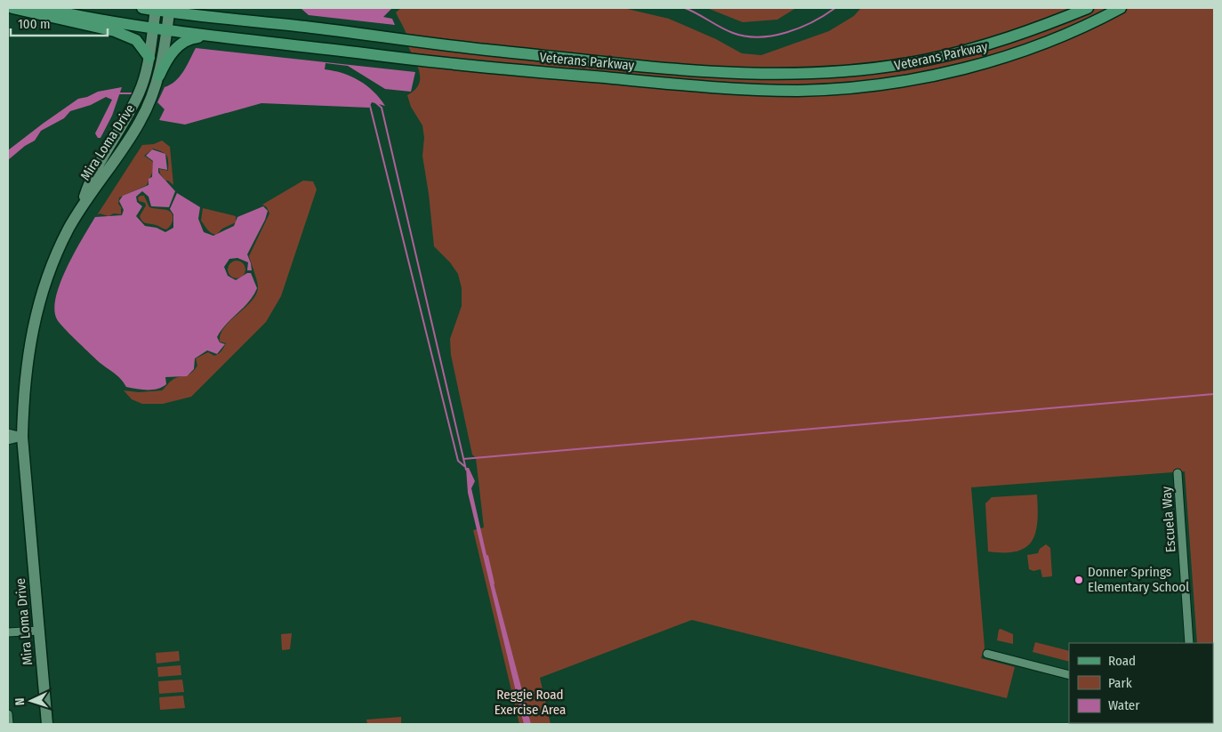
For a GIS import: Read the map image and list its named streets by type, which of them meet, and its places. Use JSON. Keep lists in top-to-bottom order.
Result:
{
  "streets": {
    "main road": ["Veterans Parkway", "Mira Loma Drive"],
    "street": ["Escuela Way"]
  },
  "crossings": [
    ["Veterans Parkway", "Mira Loma Drive"]
  ],
  "parks": ["Reggie Road Exercise Area"],
  "places": ["Donner Springs Elementary School"],
  "legend": ["Road", "Park", "Water"],
  "scale_bar": "100 m",
  "north": "left"
}
